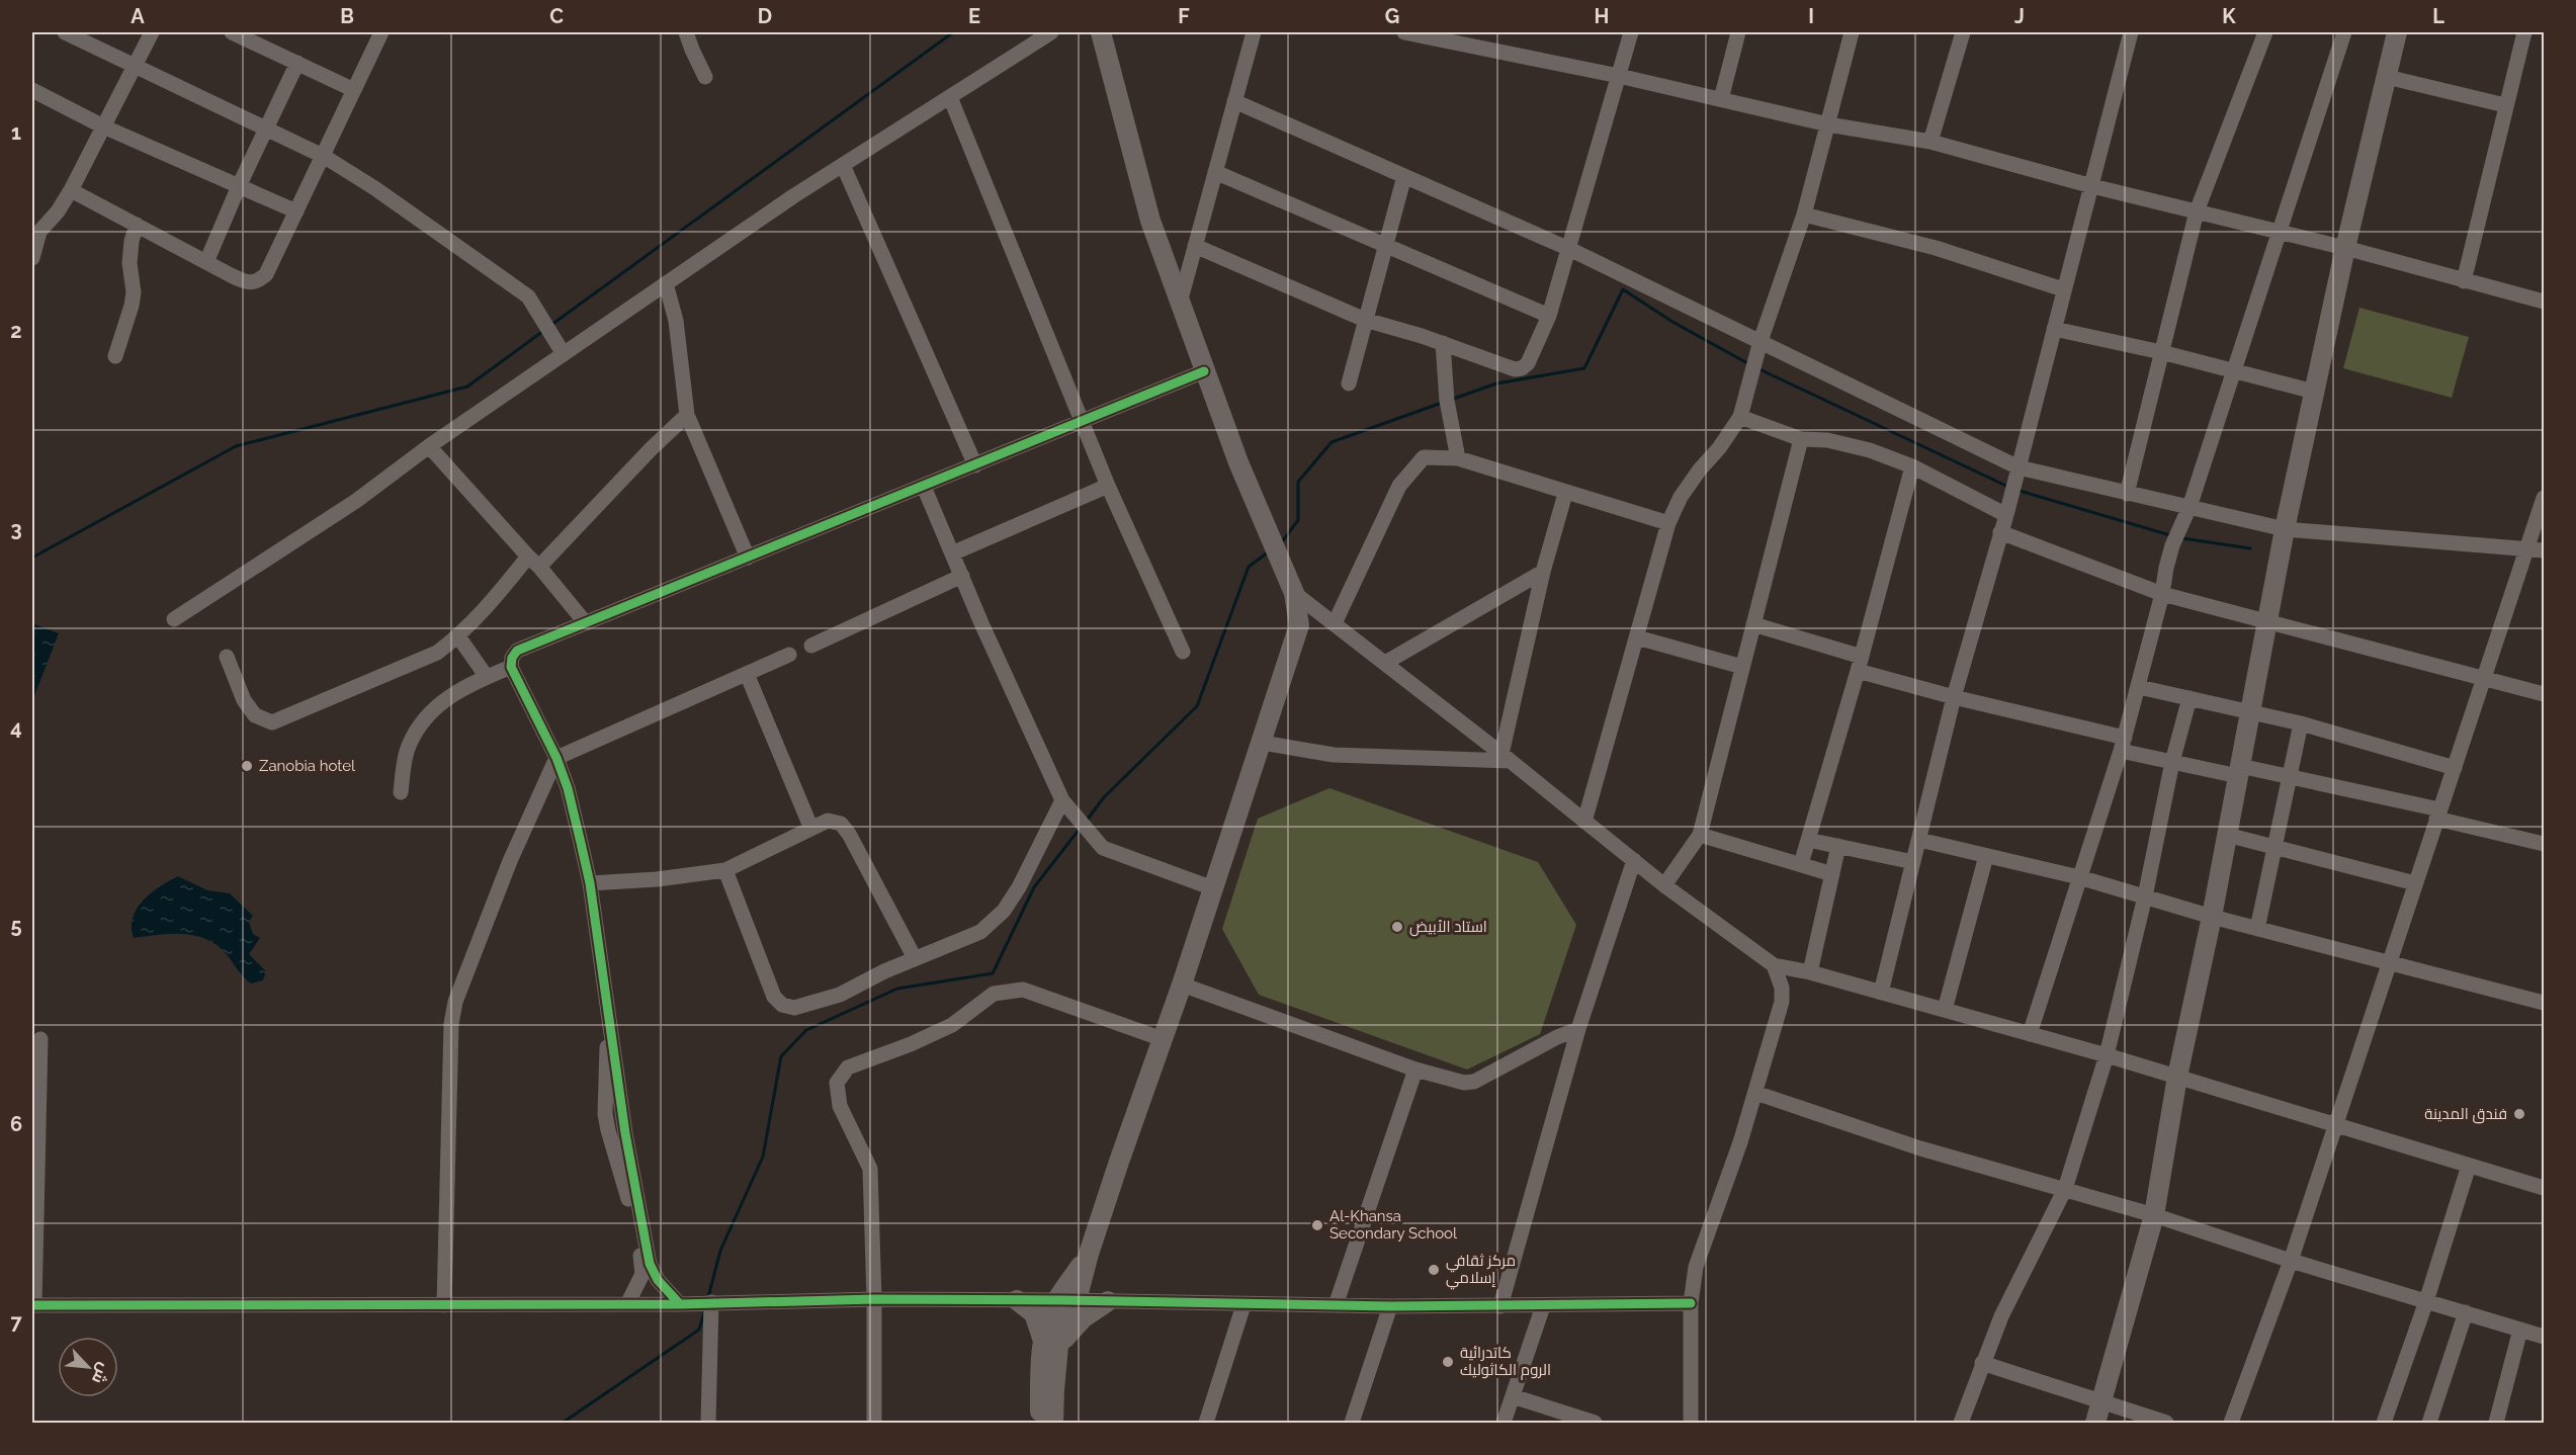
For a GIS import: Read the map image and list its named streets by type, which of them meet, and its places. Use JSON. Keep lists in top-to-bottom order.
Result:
{
  "places": [
    "Zanobia hotel",
    "استاد الأبيض",
    "فندق المدينة",
    "Al-Khansa Secondary School",
    "مركز ثقافي إسلامي",
    "كاتدرائية الروم الكاثوليك"
  ],
  "north": "bottom right",
  "grid": {
    "columns": [
      "A",
      "B",
      "C",
      "D",
      "E",
      "F",
      "G",
      "H",
      "I",
      "J",
      "K",
      "L"
    ],
    "rows": [
      "1",
      "2",
      "3",
      "4",
      "5",
      "6",
      "7"
    ]
  }
}
